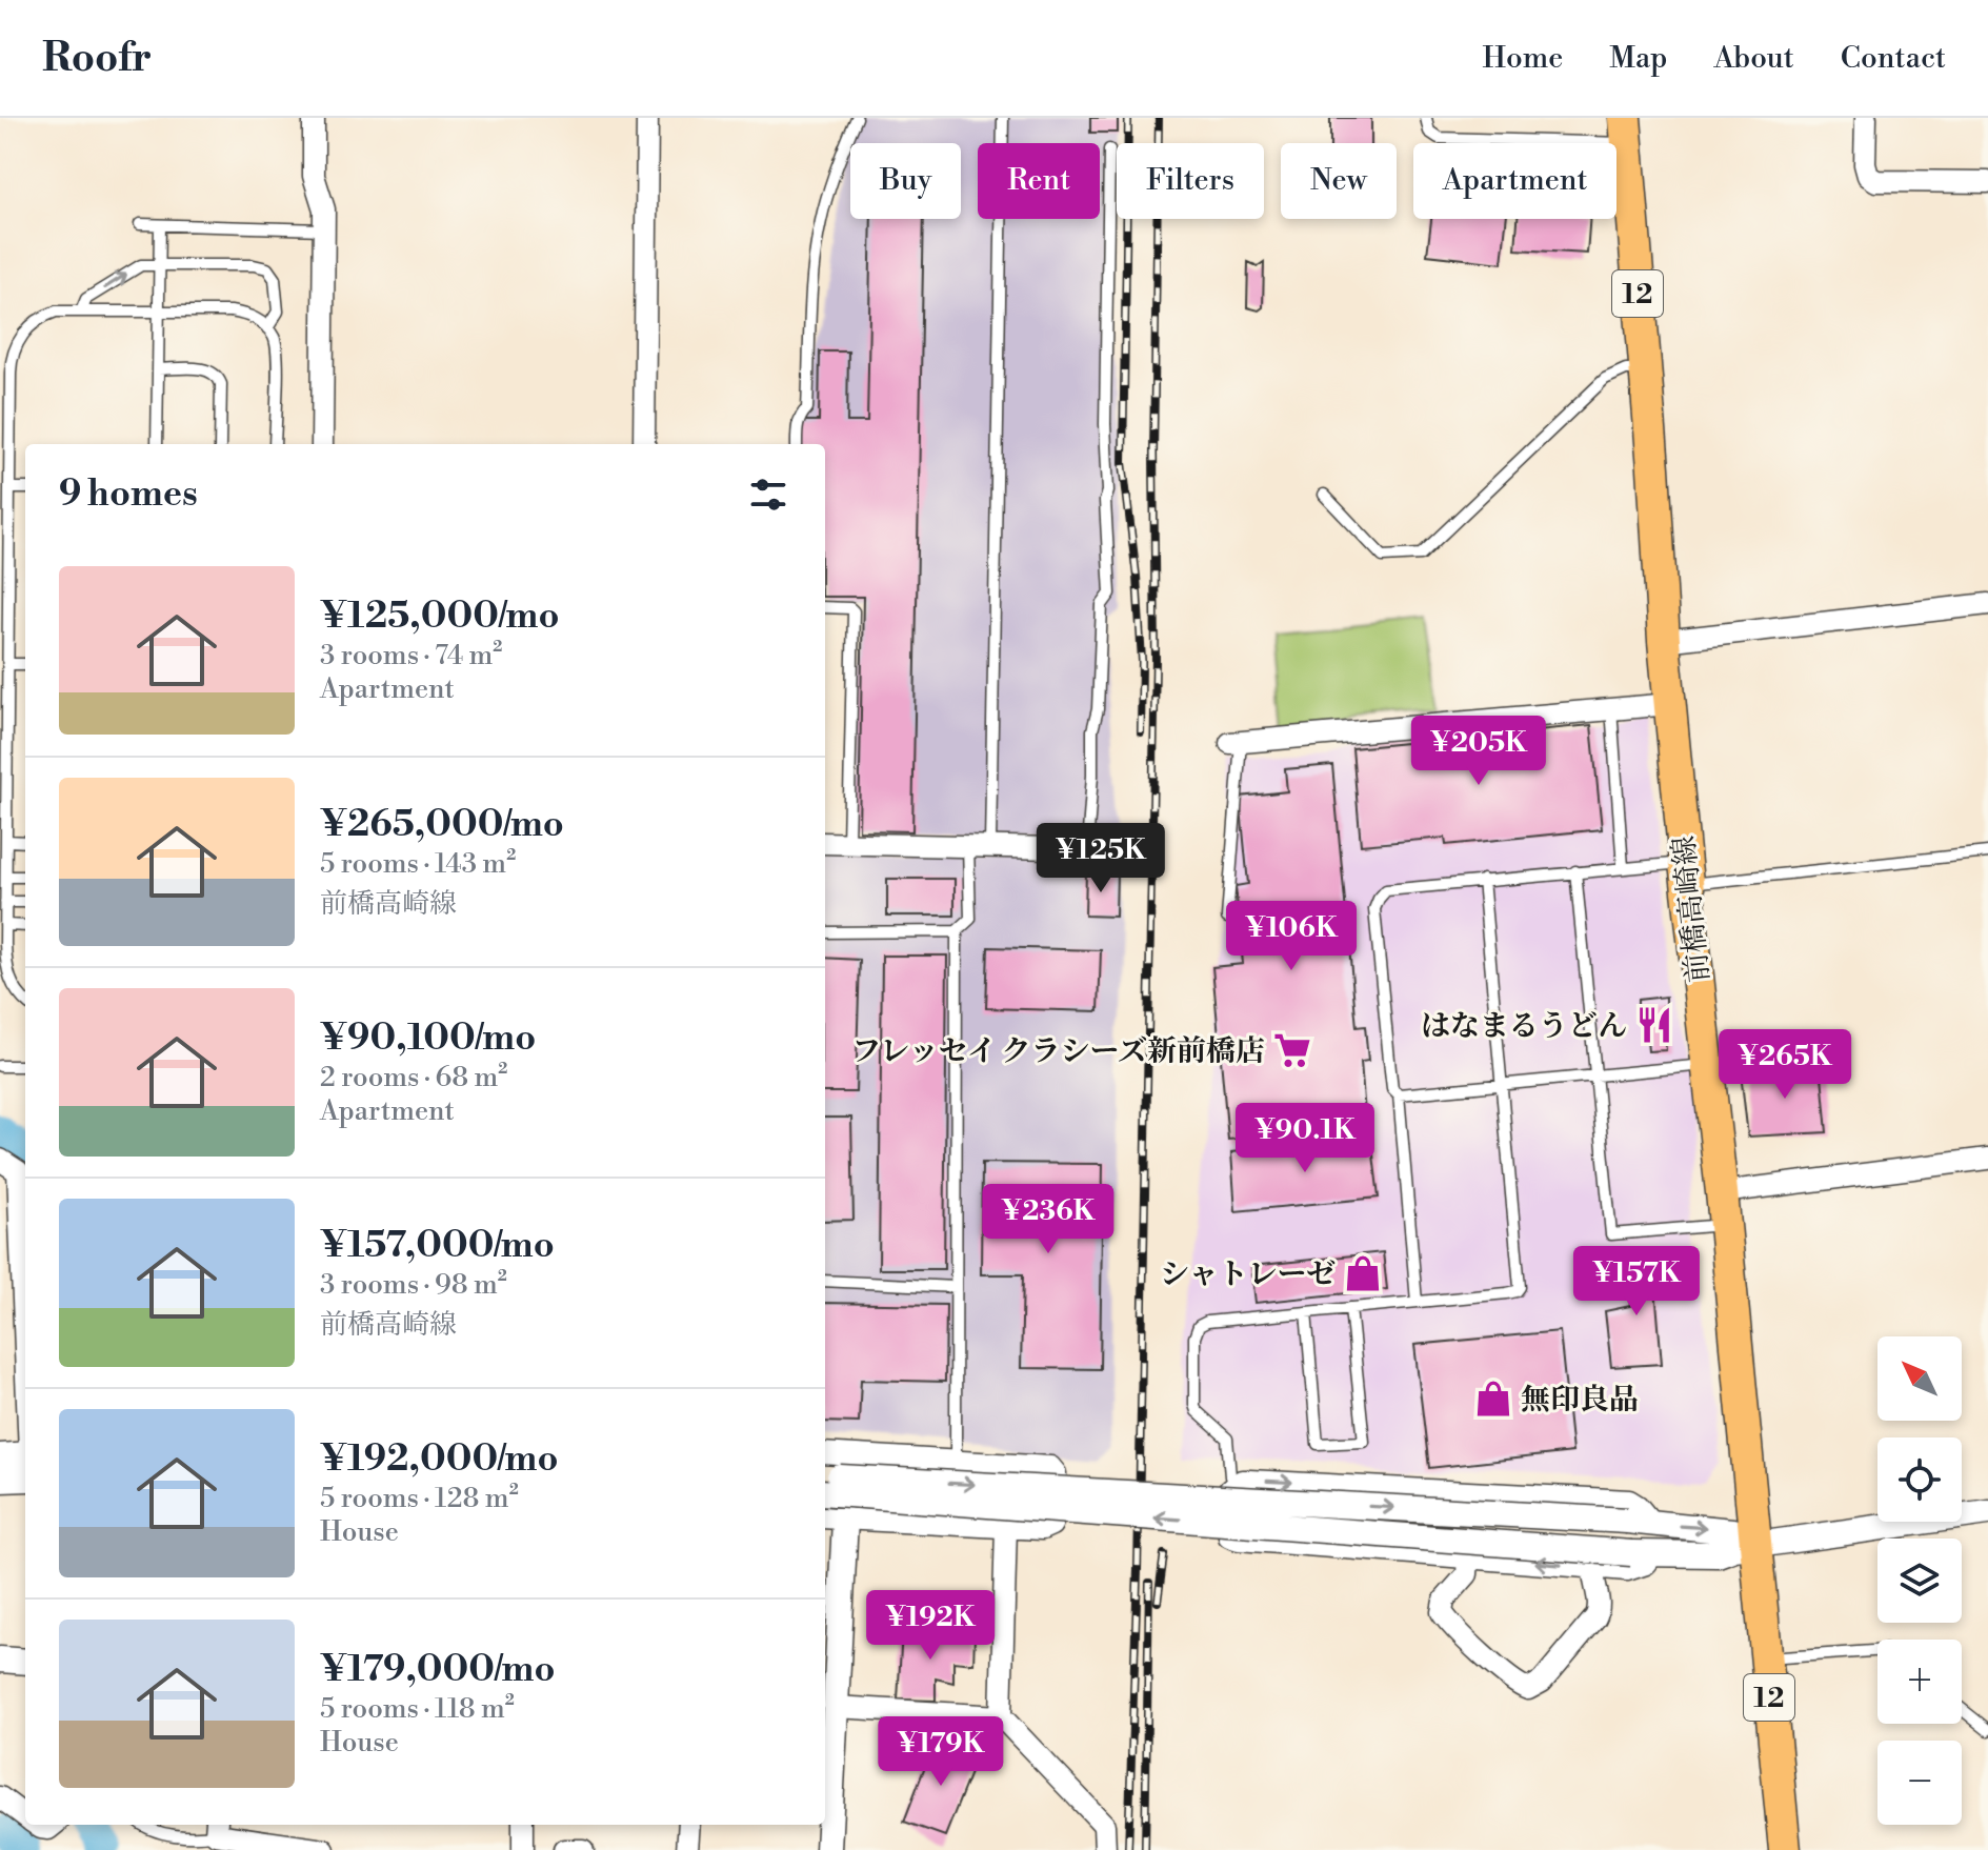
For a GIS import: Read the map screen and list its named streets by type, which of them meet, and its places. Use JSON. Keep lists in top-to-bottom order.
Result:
{
  "streets": {
    "main road": ["12", "前橋高崎線"]
  },
  "places": {
    "restaurant": ["はなまるうどん"],
    "supermarket": ["フレッセイ クラシーズ新前橋店"],
    "shop": ["シャトレーゼ", "無印良品"]
  },
  "north": "top left",
  "page": {
    "header": "Roofr",
    "nav": [
      "Home",
      "Map",
      "About",
      "Contact"
    ],
    "chip": [
      "Buy",
      "Rent",
      "Filters",
      "New",
      "Apartment"
    ],
    "heading": "9 homes",
    "list": [
      {
        "name": "¥125,000/mo",
        "note": "3 rooms · 74 m² · Apartment"
      },
      {
        "name": "¥265,000/mo",
        "note": "5 rooms · 143 m² · 前橋高崎線"
      },
      {
        "name": "¥90,100/mo",
        "note": "2 rooms · 68 m² · Apartment"
      },
      {
        "name": "¥157,000/mo",
        "note": "3 rooms · 98 m² · 前橋高崎線"
      },
      {
        "name": "¥192,000/mo",
        "note": "5 rooms · 128 m² · House"
      },
      {
        "name": "¥179,000/mo",
        "note": "5 rooms · 118 m² · House"
      }
    ],
    "price": [
      "¥205K",
      "¥125K",
      "¥106K",
      "¥265K",
      "¥90.1K",
      "¥236K",
      "¥157K",
      "¥192K",
      "¥179K"
    ],
    "map_buttons": ["+", "−"]
  }
}
